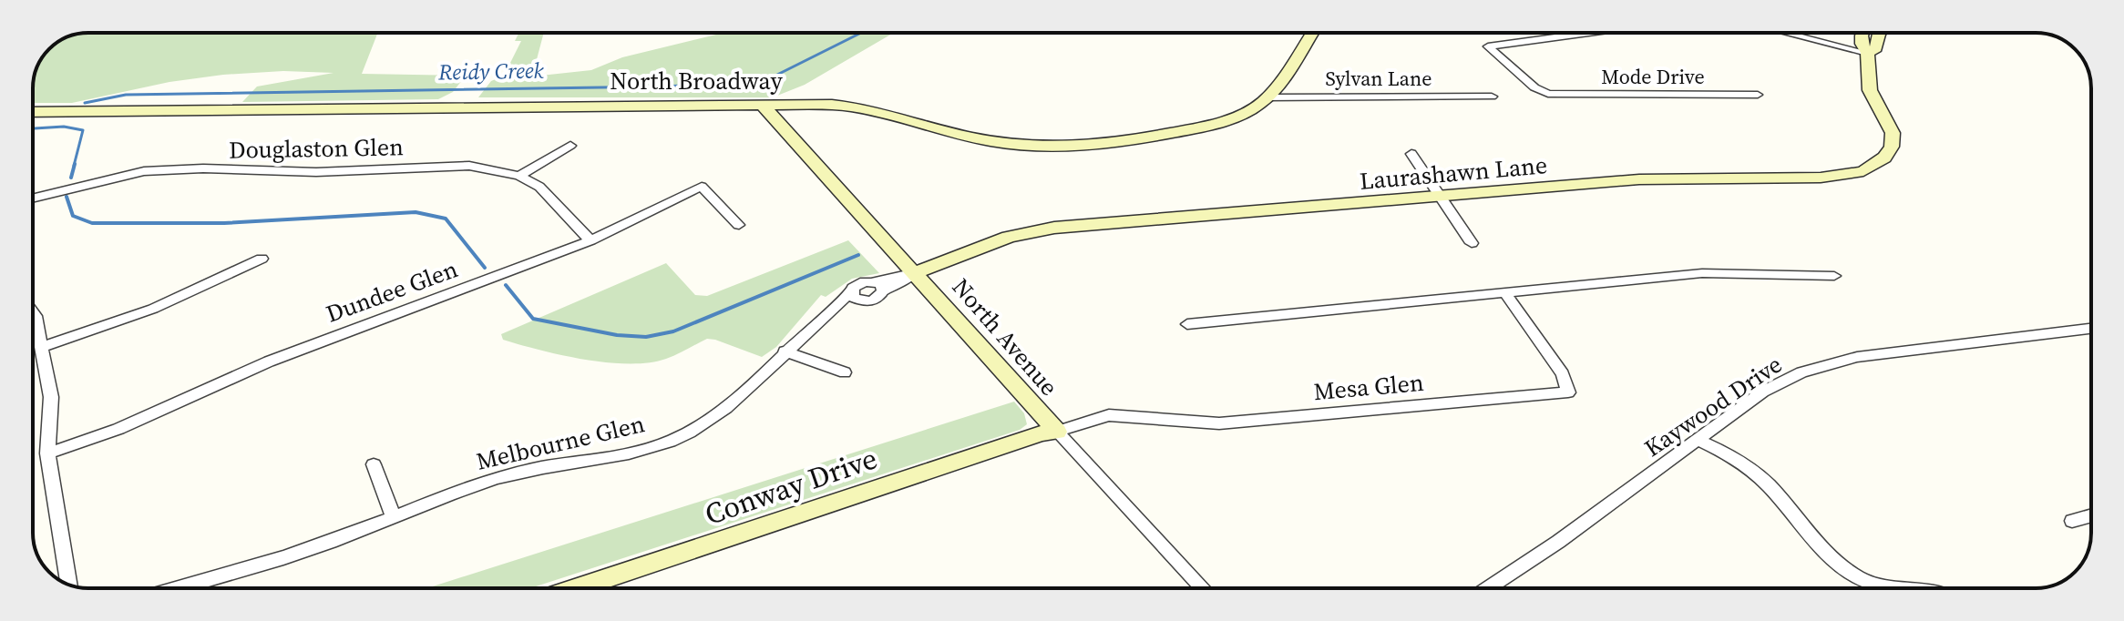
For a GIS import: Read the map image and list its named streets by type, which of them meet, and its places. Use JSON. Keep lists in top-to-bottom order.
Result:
{
  "streets": {
    "street": [
      "Mode Drive",
      "Sylvan Lane",
      "North Broadway",
      "Douglaston Glen",
      "Laurashawn Lane",
      "Dundee Glen",
      "North Avenue",
      "Mesa Glen",
      "Kaywood Drive",
      "Melbourne Glen",
      "Conway Drive"
    ]
  },
  "crossings": [
    ["Sylvan Lane", "North Broadway"],
    ["North Broadway", "North Avenue"],
    ["Douglaston Glen", "Dundee Glen"],
    ["Laurashawn Lane", "North Avenue"],
    ["Laurashawn Lane", "Melbourne Glen"],
    ["North Avenue", "Mesa Glen"],
    ["North Avenue", "Melbourne Glen"],
    ["North Avenue", "Conway Drive"],
    ["Mesa Glen", "Conway Drive"]
  ],
  "water": ["Reidy Creek"]
}
